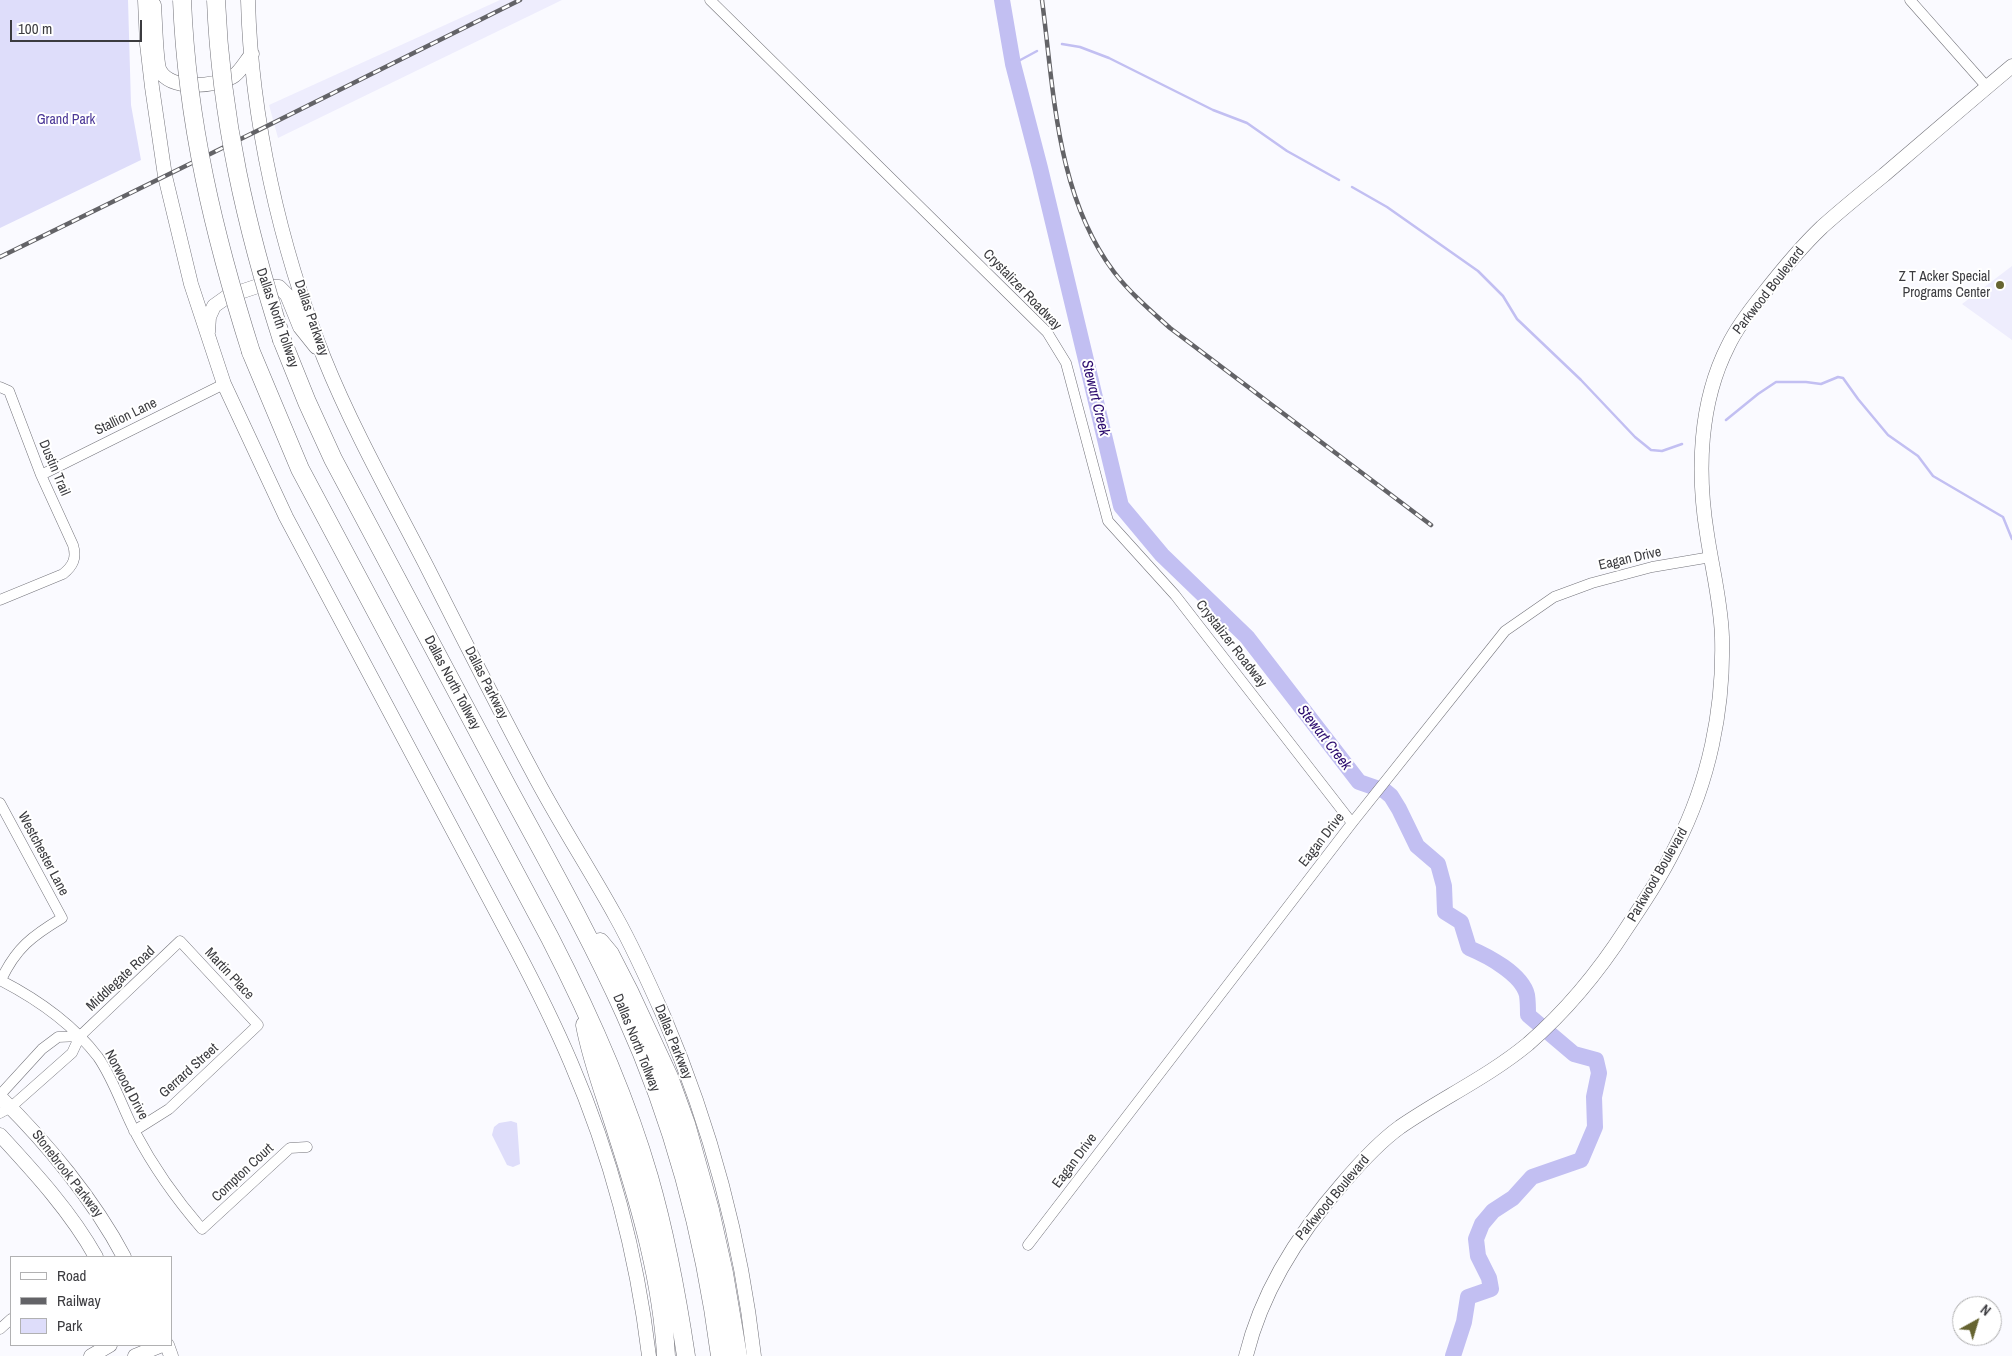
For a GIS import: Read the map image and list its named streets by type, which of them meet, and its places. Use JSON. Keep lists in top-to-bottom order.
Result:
{
  "streets": {
    "highway": ["Dallas North Tollway"],
    "main road": ["Parkwood Boulevard", "Dallas Parkway", "Stonebrook Parkway"],
    "street": [
      "Crystalizer Roadway",
      "Stallion Lane",
      "Dustin Trail",
      "Eagan Drive",
      "Westchester Lane",
      "Martin Place",
      "Middlegate Road",
      "Gerrard Street",
      "Norwood Drive",
      "Compton Court"
    ]
  },
  "crossings": [
    ["Crystalizer Roadway", "Eagan Drive"],
    ["Parkwood Boulevard", "Eagan Drive"],
    ["Stallion Lane", "Dustin Trail"],
    ["Westchester Lane", "Norwood Drive"],
    ["Martin Place", "Middlegate Road"],
    ["Martin Place", "Gerrard Street"],
    ["Middlegate Road", "Norwood Drive"],
    ["Middlegate Road", "Stonebrook Parkway"],
    ["Gerrard Street", "Norwood Drive"],
    ["Norwood Drive", "Compton Court"]
  ],
  "water": ["Stewart Creek"],
  "parks": ["Grand Park"],
  "places": ["Z T Acker Special Programs Center"],
  "legend": ["Road", "Railway", "Park"],
  "scale_bar": "100 m",
  "north": "top right"
}
